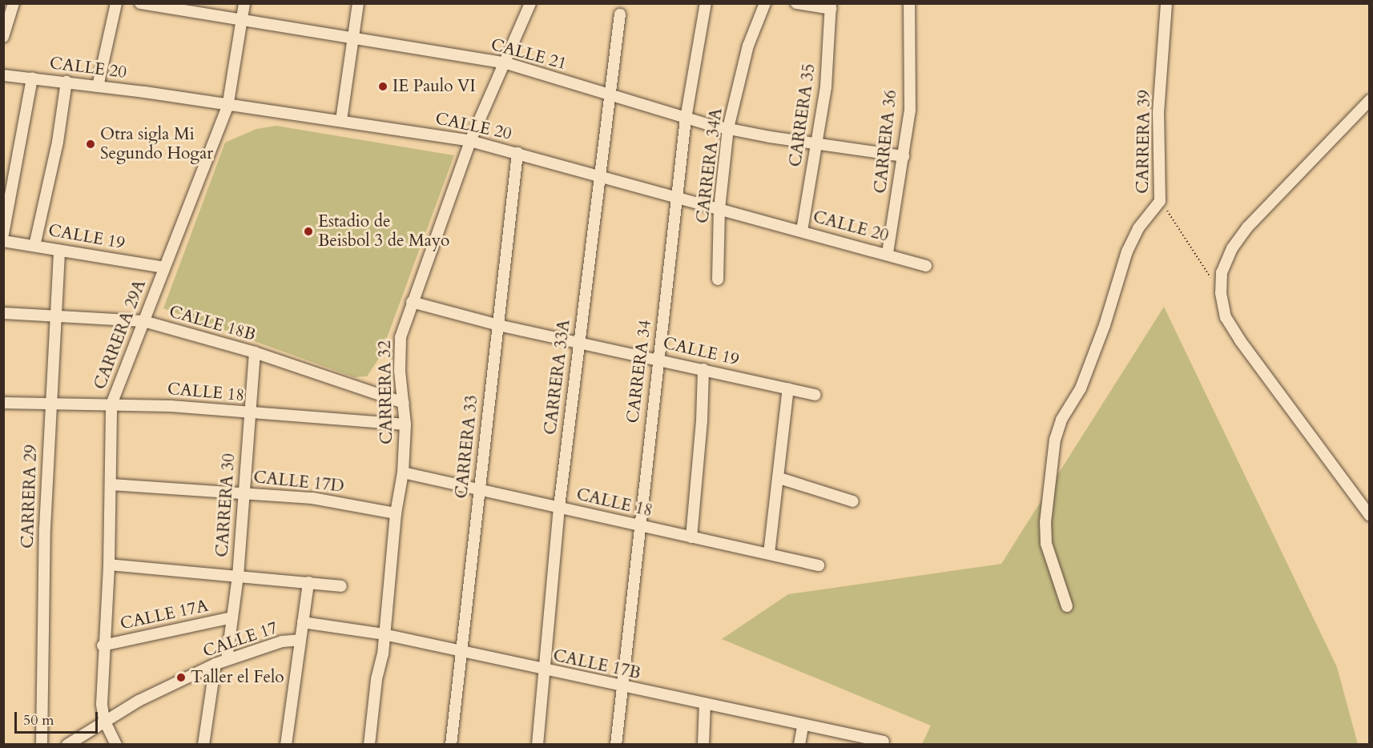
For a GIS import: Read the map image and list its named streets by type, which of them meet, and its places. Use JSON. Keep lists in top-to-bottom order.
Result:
{
  "streets": {
    "street": [
      "CALLE 21",
      "CALLE 20",
      "CARRERA 35",
      "CARRERA 36",
      "CARRERA 39",
      "CARRERA 34A",
      "CALLE 19",
      "CALLE 18B",
      "CARRERA 29A",
      "CARRERA 34",
      "CARRERA 33A",
      "CALLE 18",
      "CARRERA 32",
      "CARRERA 33",
      "CALLE 17D",
      "CARRERA 29",
      "CARRERA 30",
      "CALLE 17A",
      "CALLE 17",
      "CALLE 17B"
    ]
  },
  "crossings": [
    ["CALLE 21", "CARRERA 35"],
    ["CALLE 21", "CARRERA 36"],
    ["CALLE 21", "CARRERA 34A"],
    ["CALLE 21", "CARRERA 29A"],
    ["CALLE 21", "CARRERA 34"],
    ["CALLE 21", "CARRERA 33A"],
    ["CALLE 21", "CARRERA 32"],
    ["CALLE 20", "CARRERA 35"],
    ["CALLE 20", "CARRERA 36"],
    ["CALLE 20", "CARRERA 34A"],
    ["CALLE 20", "CARRERA 29A"],
    ["CALLE 20", "CARRERA 34"],
    ["CALLE 20", "CARRERA 33A"],
    ["CALLE 20", "CARRERA 32"],
    ["CALLE 20", "CARRERA 33"],
    ["CALLE 19", "CARRERA 29A"],
    ["CALLE 19", "CARRERA 34"],
    ["CALLE 19", "CARRERA 33A"],
    ["CALLE 19", "CARRERA 32"],
    ["CALLE 19", "CARRERA 33"],
    ["CALLE 19", "CARRERA 29"],
    ["CALLE 18B", "CARRERA 29A"],
    ["CALLE 18B", "CARRERA 32"],
    ["CALLE 18B", "CARRERA 29"],
    ["CALLE 18B", "CARRERA 30"],
    ["CARRERA 29A", "CALLE 18"],
    ["CARRERA 29A", "CALLE 17D"],
    ["CARRERA 29A", "CALLE 17A"],
    ["CARRERA 29A", "CALLE 17"],
    ["CARRERA 34", "CALLE 18"],
    ["CARRERA 34", "CALLE 17B"],
    ["CARRERA 33A", "CALLE 18"],
    ["CARRERA 33A", "CALLE 17B"],
    ["CALLE 18", "CARRERA 32"],
    ["CALLE 18", "CARRERA 33"],
    ["CALLE 18", "CARRERA 29"],
    ["CALLE 18", "CARRERA 30"],
    ["CARRERA 32", "CALLE 17D"],
    ["CARRERA 32", "CALLE 17B"],
    ["CARRERA 33", "CALLE 17B"],
    ["CALLE 17D", "CARRERA 30"],
    ["CARRERA 30", "CALLE 17A"],
    ["CARRERA 30", "CALLE 17"]
  ],
  "places": [
    "IE Paulo VI",
    "Otra sigla Mi Segundo Hogar",
    "Estadio de Beisbol 3 de Mayo",
    "Taller el Felo"
  ],
  "scale_bar": "50 m"
}
